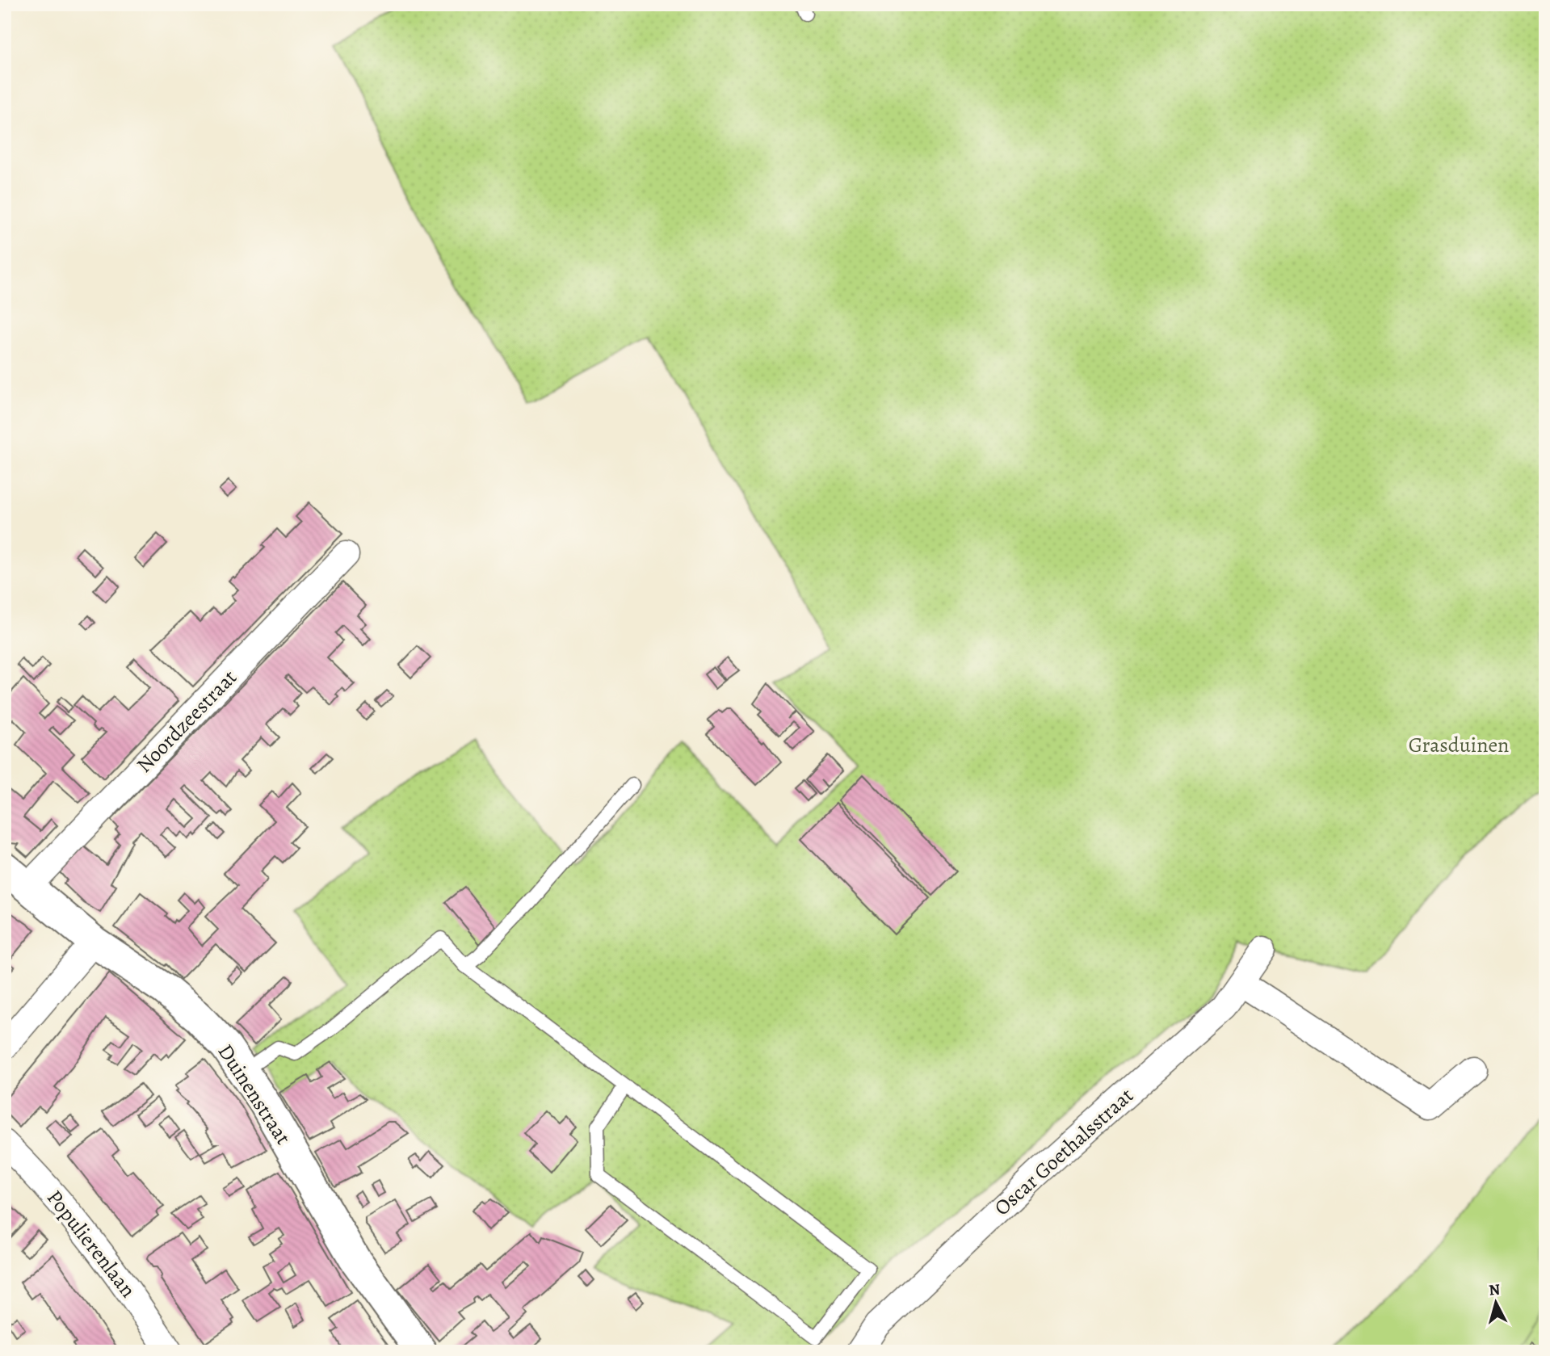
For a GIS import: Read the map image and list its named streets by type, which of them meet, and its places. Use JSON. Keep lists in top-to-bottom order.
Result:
{
  "streets": {
    "street": [
      "Noordzeestraat",
      "Duinenstraat",
      "Oscar Goethalsstraat",
      "Populierenlaan"
    ]
  },
  "crossings": [
    ["Noordzeestraat", "Duinenstraat"]
  ],
  "parks": ["Grasduinen"],
  "north": "top"
}
